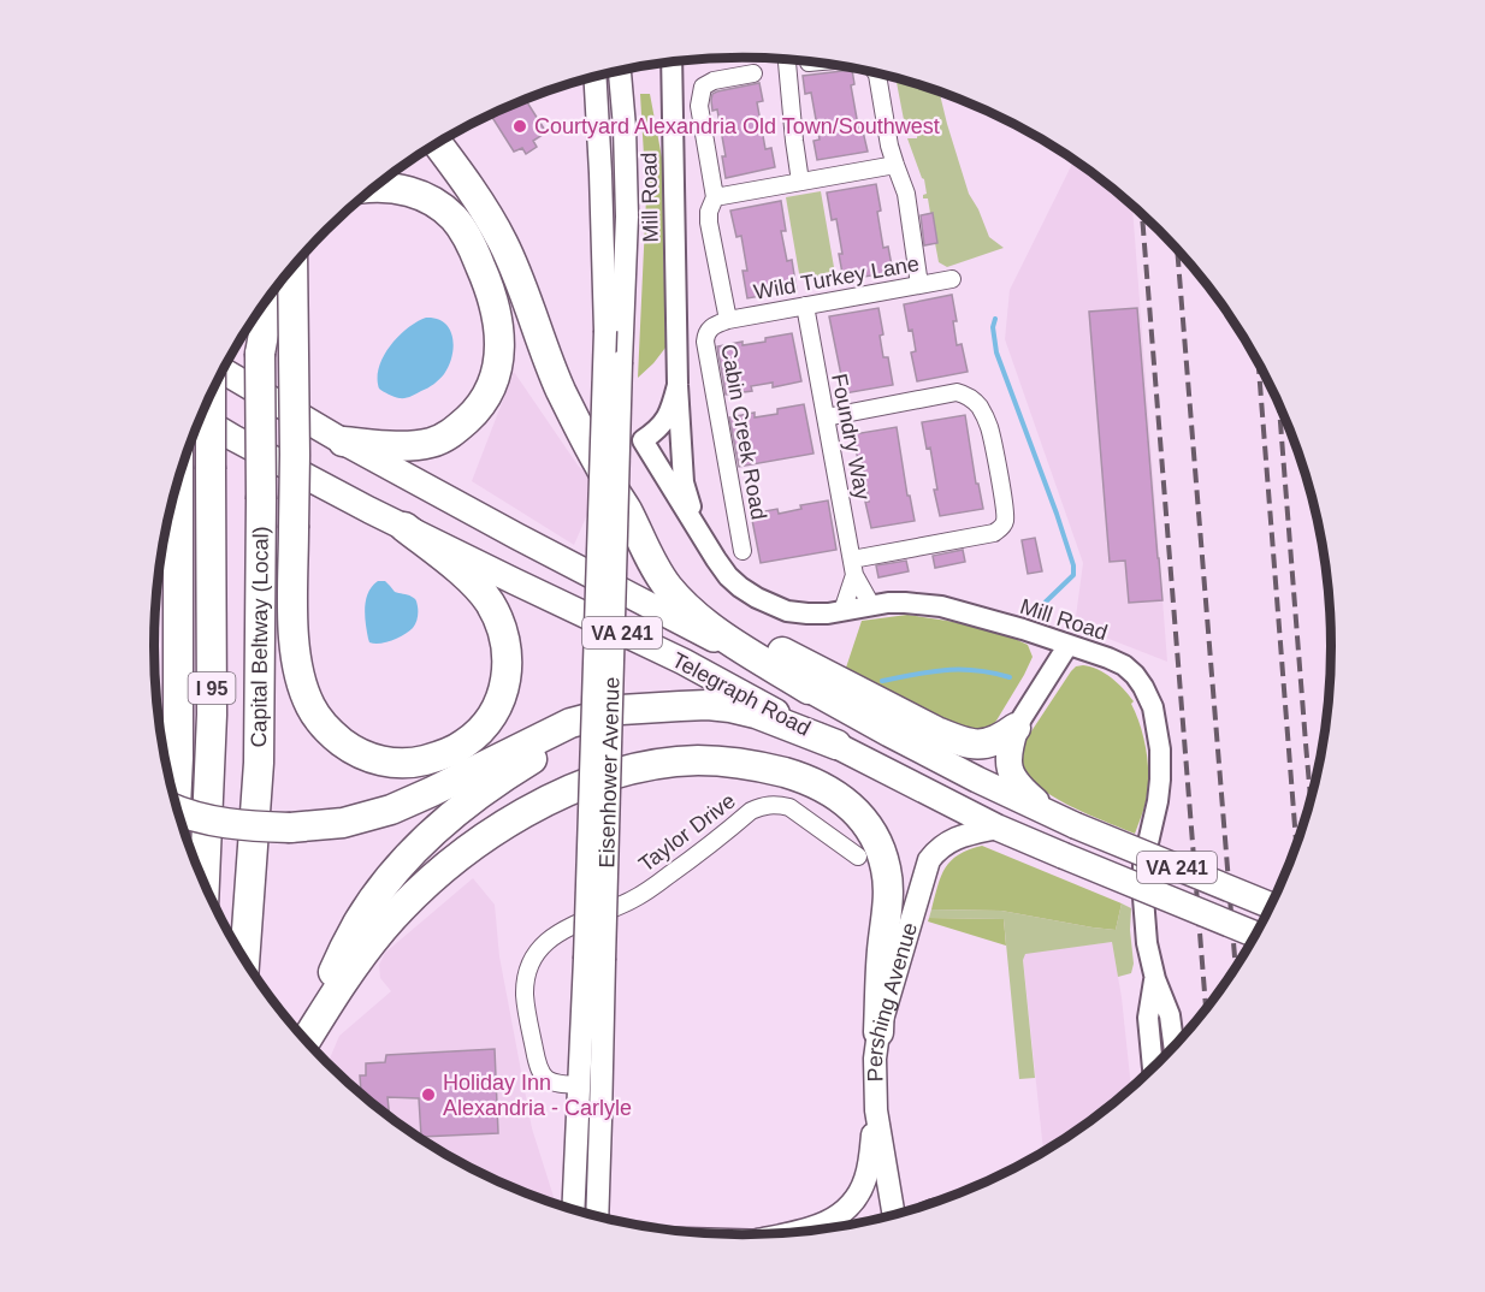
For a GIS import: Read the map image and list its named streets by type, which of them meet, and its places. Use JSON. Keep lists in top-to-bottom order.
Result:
{
  "streets": {
    "highway": ["Capital Beltway (Local)", "I 95"],
    "main road": [
      "VA 241",
      "Telegraph Road",
      "Eisenhower Avenue",
      "Pershing Avenue"
    ],
    "street": [
      "Mill Road",
      "Wild Turkey Lane",
      "Cabin Creek Road",
      "Foundry Way",
      "Taylor Drive"
    ]
  },
  "crossings": [
    ["Mill Road", "Foundry Way"],
    ["Wild Turkey Lane", "Cabin Creek Road"],
    ["Wild Turkey Lane", "Foundry Way"],
    ["Telegraph Road", "Pershing Avenue"],
    ["Eisenhower Avenue", "Taylor Drive"]
  ],
  "places": ["Courtyard Alexandria Old Town/Southwest", "Holiday Inn Alexandria - Carlyle"]
}
